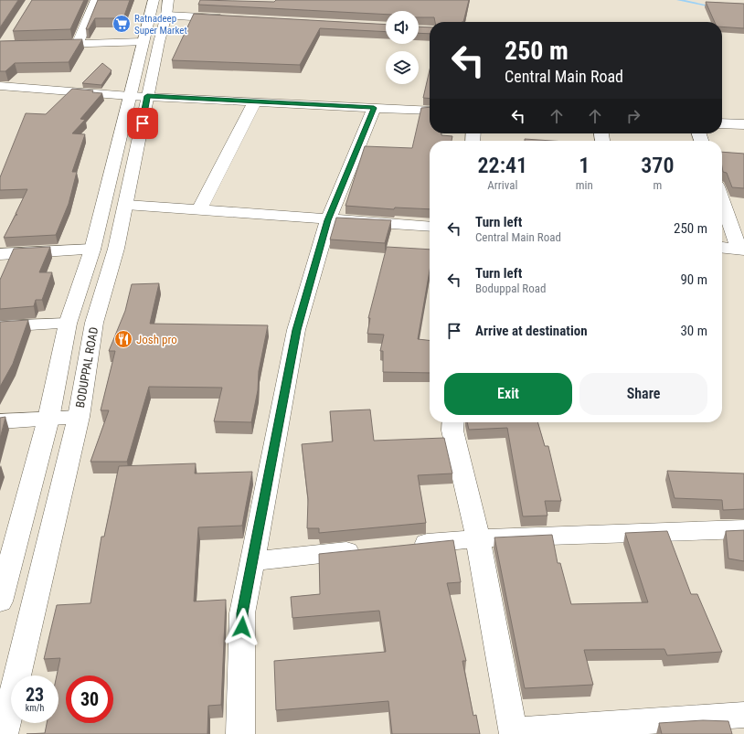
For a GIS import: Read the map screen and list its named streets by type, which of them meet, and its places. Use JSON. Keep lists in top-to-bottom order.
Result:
{
  "streets": {
    "street": ["BODUPPAL ROAD"]
  },
  "places": {
    "supermarket": ["Ratnadeep Super Market"],
    "restaurant": ["Josh pro"]
  },
  "page": {
    "turn": ["250 m", "Central Main Road"],
    "eta": [
      "22:41",
      "Arrival",
      "1",
      "min",
      "370",
      "m"
    ],
    "list": [
      {
        "name": "Turn left",
        "note": "Central Main Road",
        "value": "250 m"
      },
      {
        "name": "Turn left",
        "note": "Boduppal Road",
        "value": "90 m"
      },
      {
        "name": "Arrive at destination",
        "value": "30 m"
      }
    ],
    "buttons": ["Exit", "Share"],
    "speed": "23 km/h",
    "limit": "30"
  }
}
